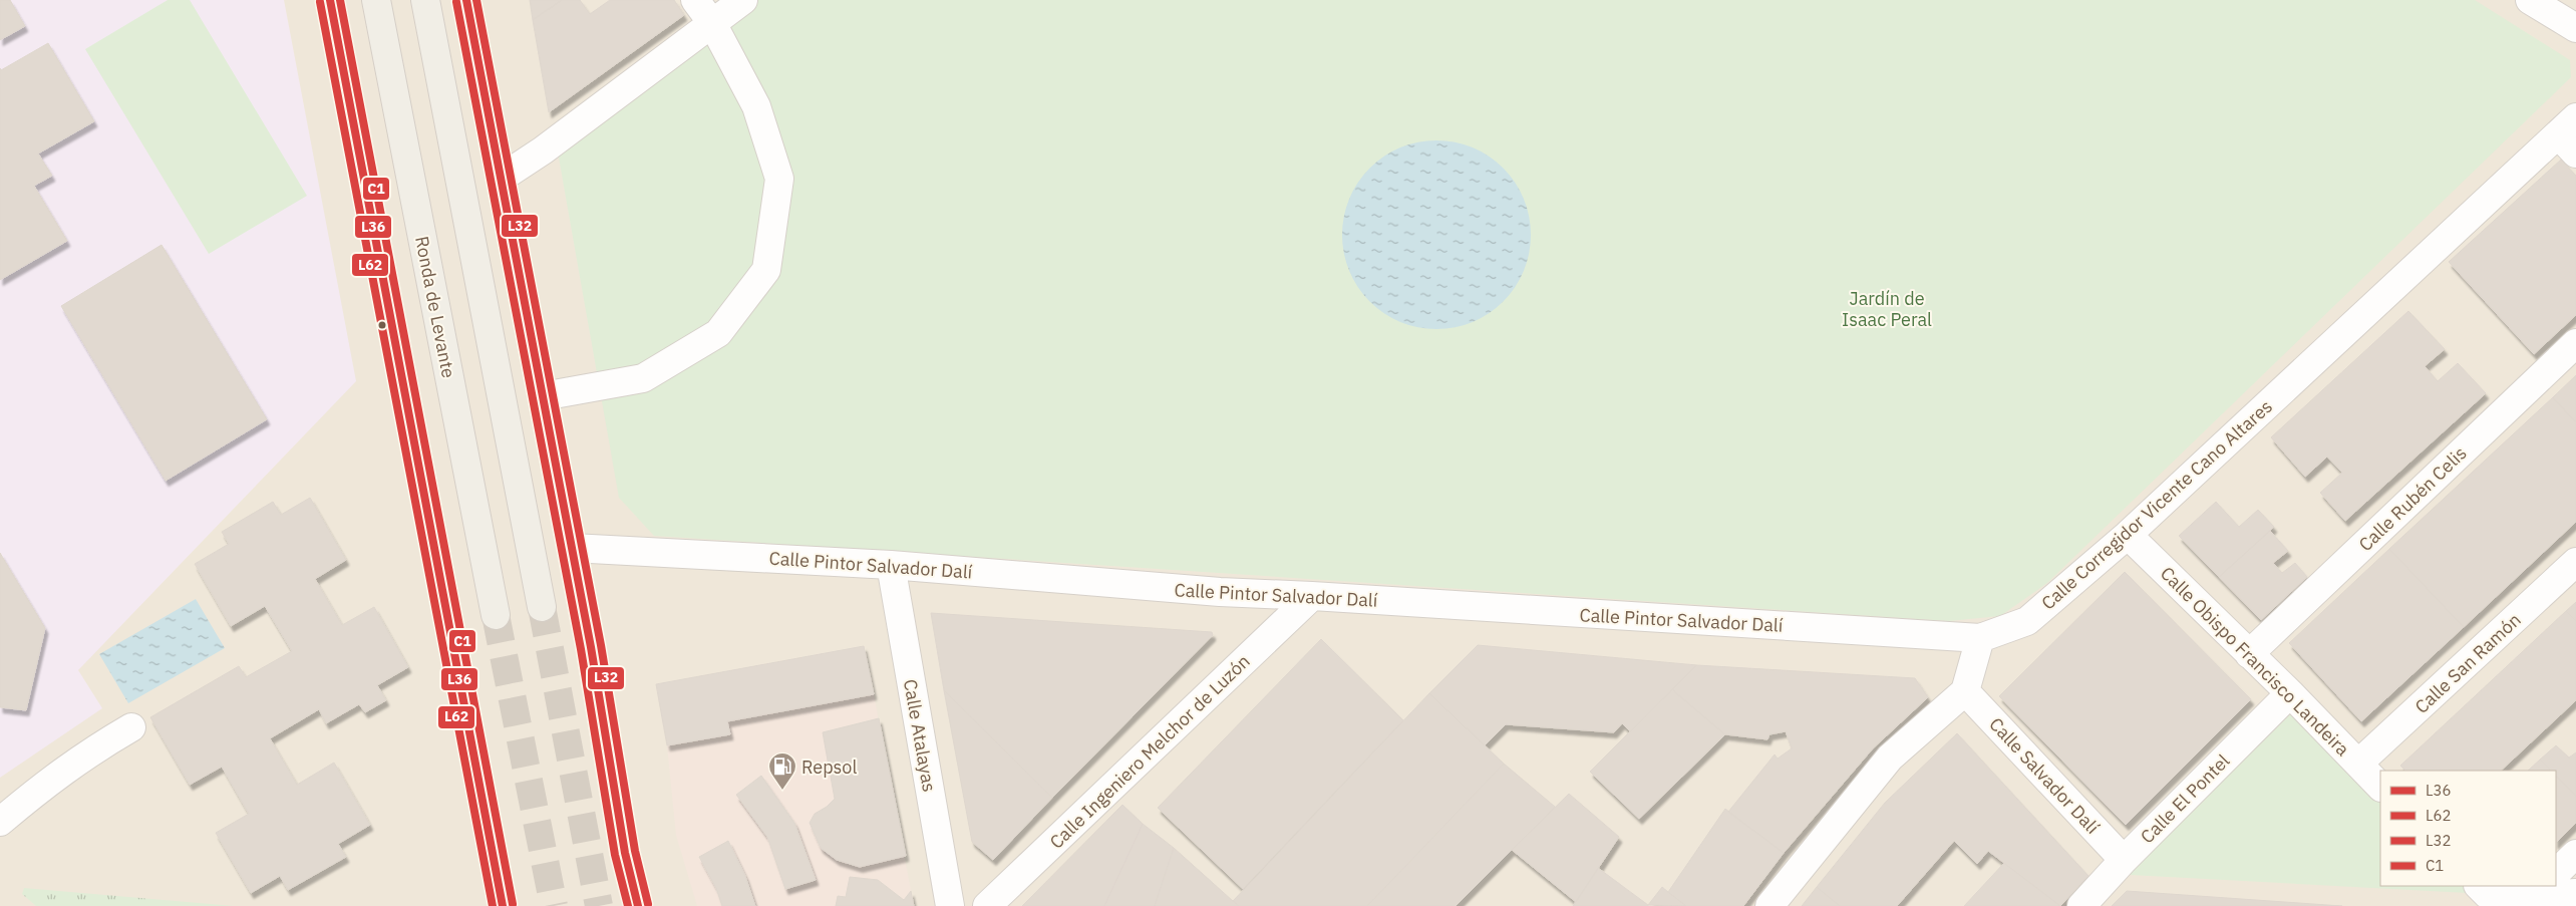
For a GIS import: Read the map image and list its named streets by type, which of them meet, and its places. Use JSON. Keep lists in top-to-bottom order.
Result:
{
  "streets": {
    "main road": ["Ronda de Levante"],
    "street": [
      "Calle Rubén Celis",
      "Calle Corregidor Vicente Cano Altares",
      "Calle Pintor Salvador Dalí",
      "Calle Obispo Francisco Landeira",
      "Calle San Ramón",
      "Calle Atalayas",
      "Calle Ingeniero Melchor de Luzón",
      "Calle Salvador Dalí",
      "Calle El Pontel"
    ]
  },
  "crossings": [
    ["Calle Rubén Celis", "Calle Obispo Francisco Landeira"],
    ["Calle Corregidor Vicente Cano Altares", "Calle Pintor Salvador Dalí"],
    ["Calle Corregidor Vicente Cano Altares", "Calle Obispo Francisco Landeira"],
    ["Calle Pintor Salvador Dalí", "Calle Atalayas"],
    ["Calle Pintor Salvador Dalí", "Calle Ingeniero Melchor de Luzón"],
    ["Calle Obispo Francisco Landeira", "Calle San Ramón"],
    ["Calle Obispo Francisco Landeira", "Calle El Pontel"],
    ["Calle Salvador Dalí", "Calle El Pontel"]
  ],
  "parks": ["Jardín de Isaac Peral"],
  "places": {
    "fuel station": ["Repsol"]
  },
  "lines": [
    "transit line L36",
    "transit line L32",
    "transit line C1",
    "transit line L62"
  ],
  "legend": [
    "L36",
    "L62",
    "L32",
    "C1"
  ]
}
